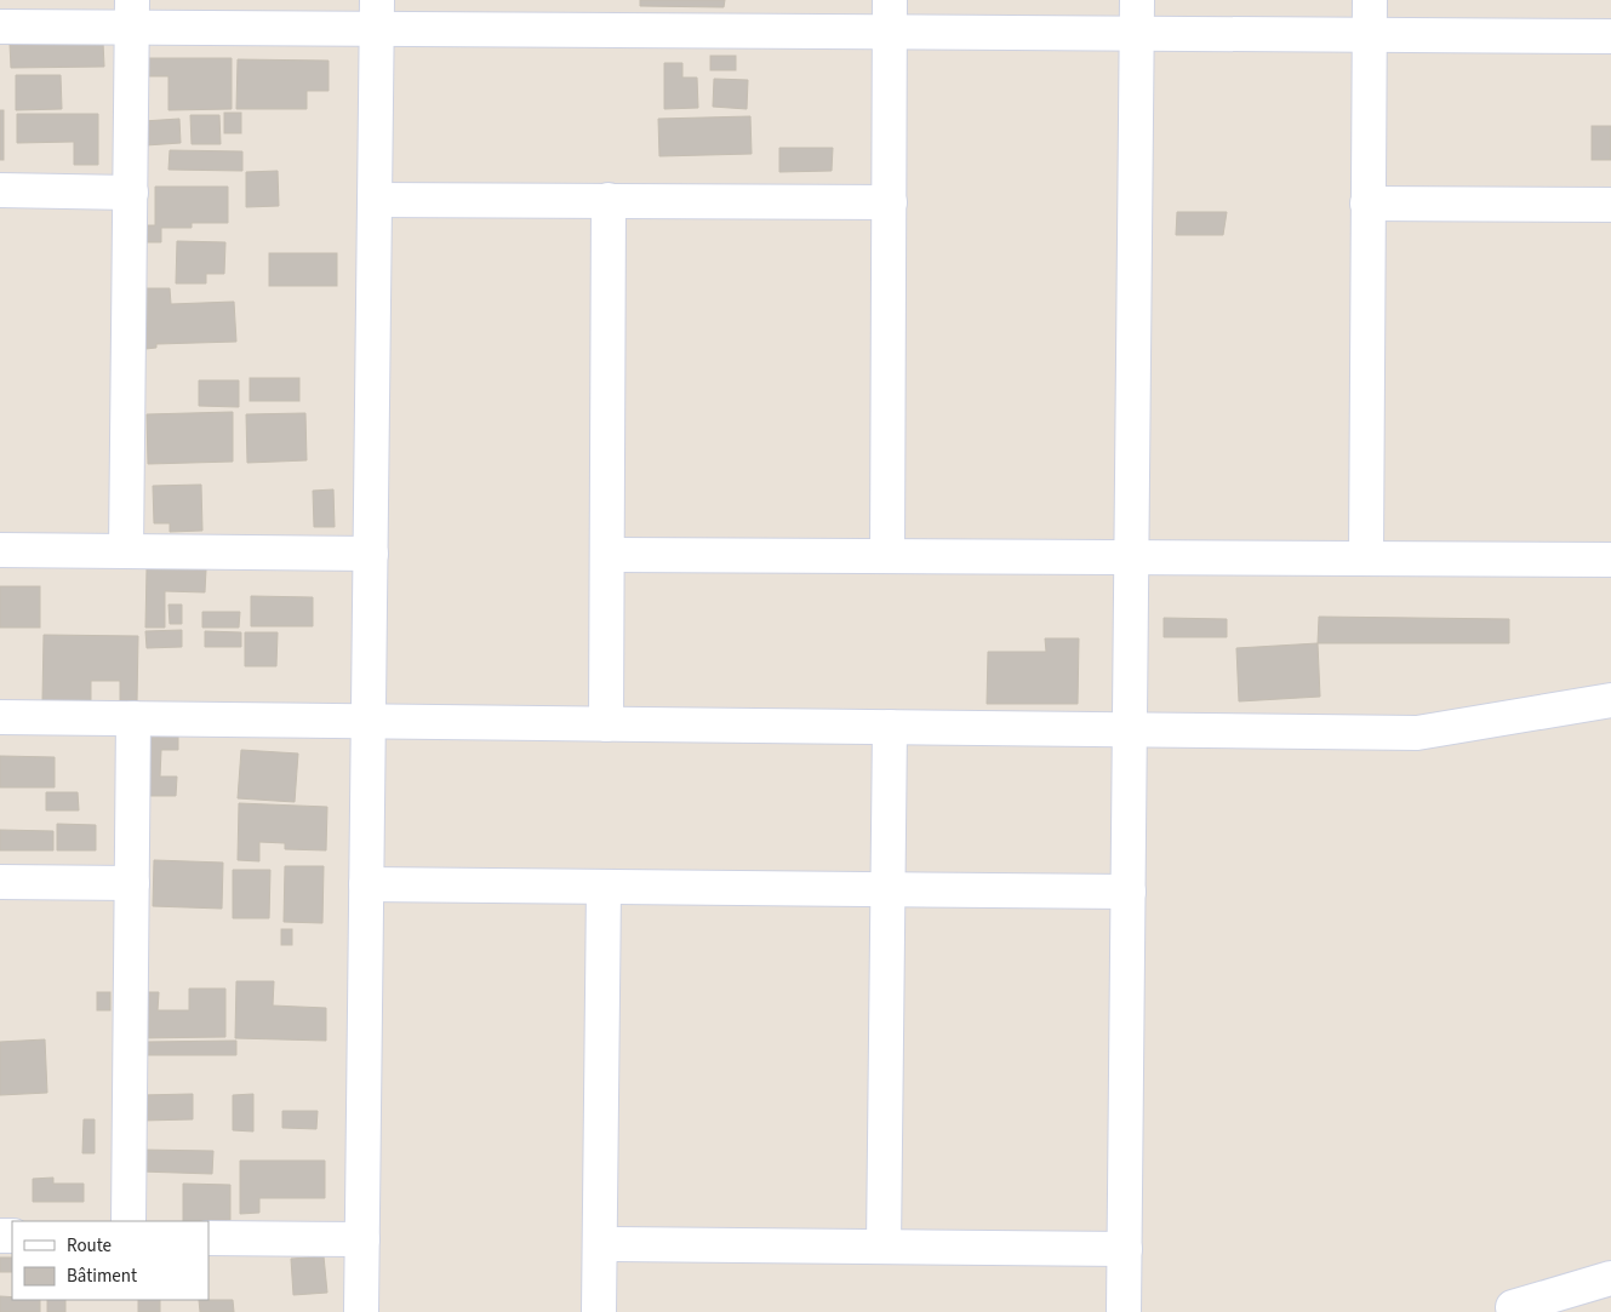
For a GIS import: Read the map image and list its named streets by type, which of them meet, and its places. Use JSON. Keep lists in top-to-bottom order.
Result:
{
  "legend": ["Route", "Bâtiment"]
}
